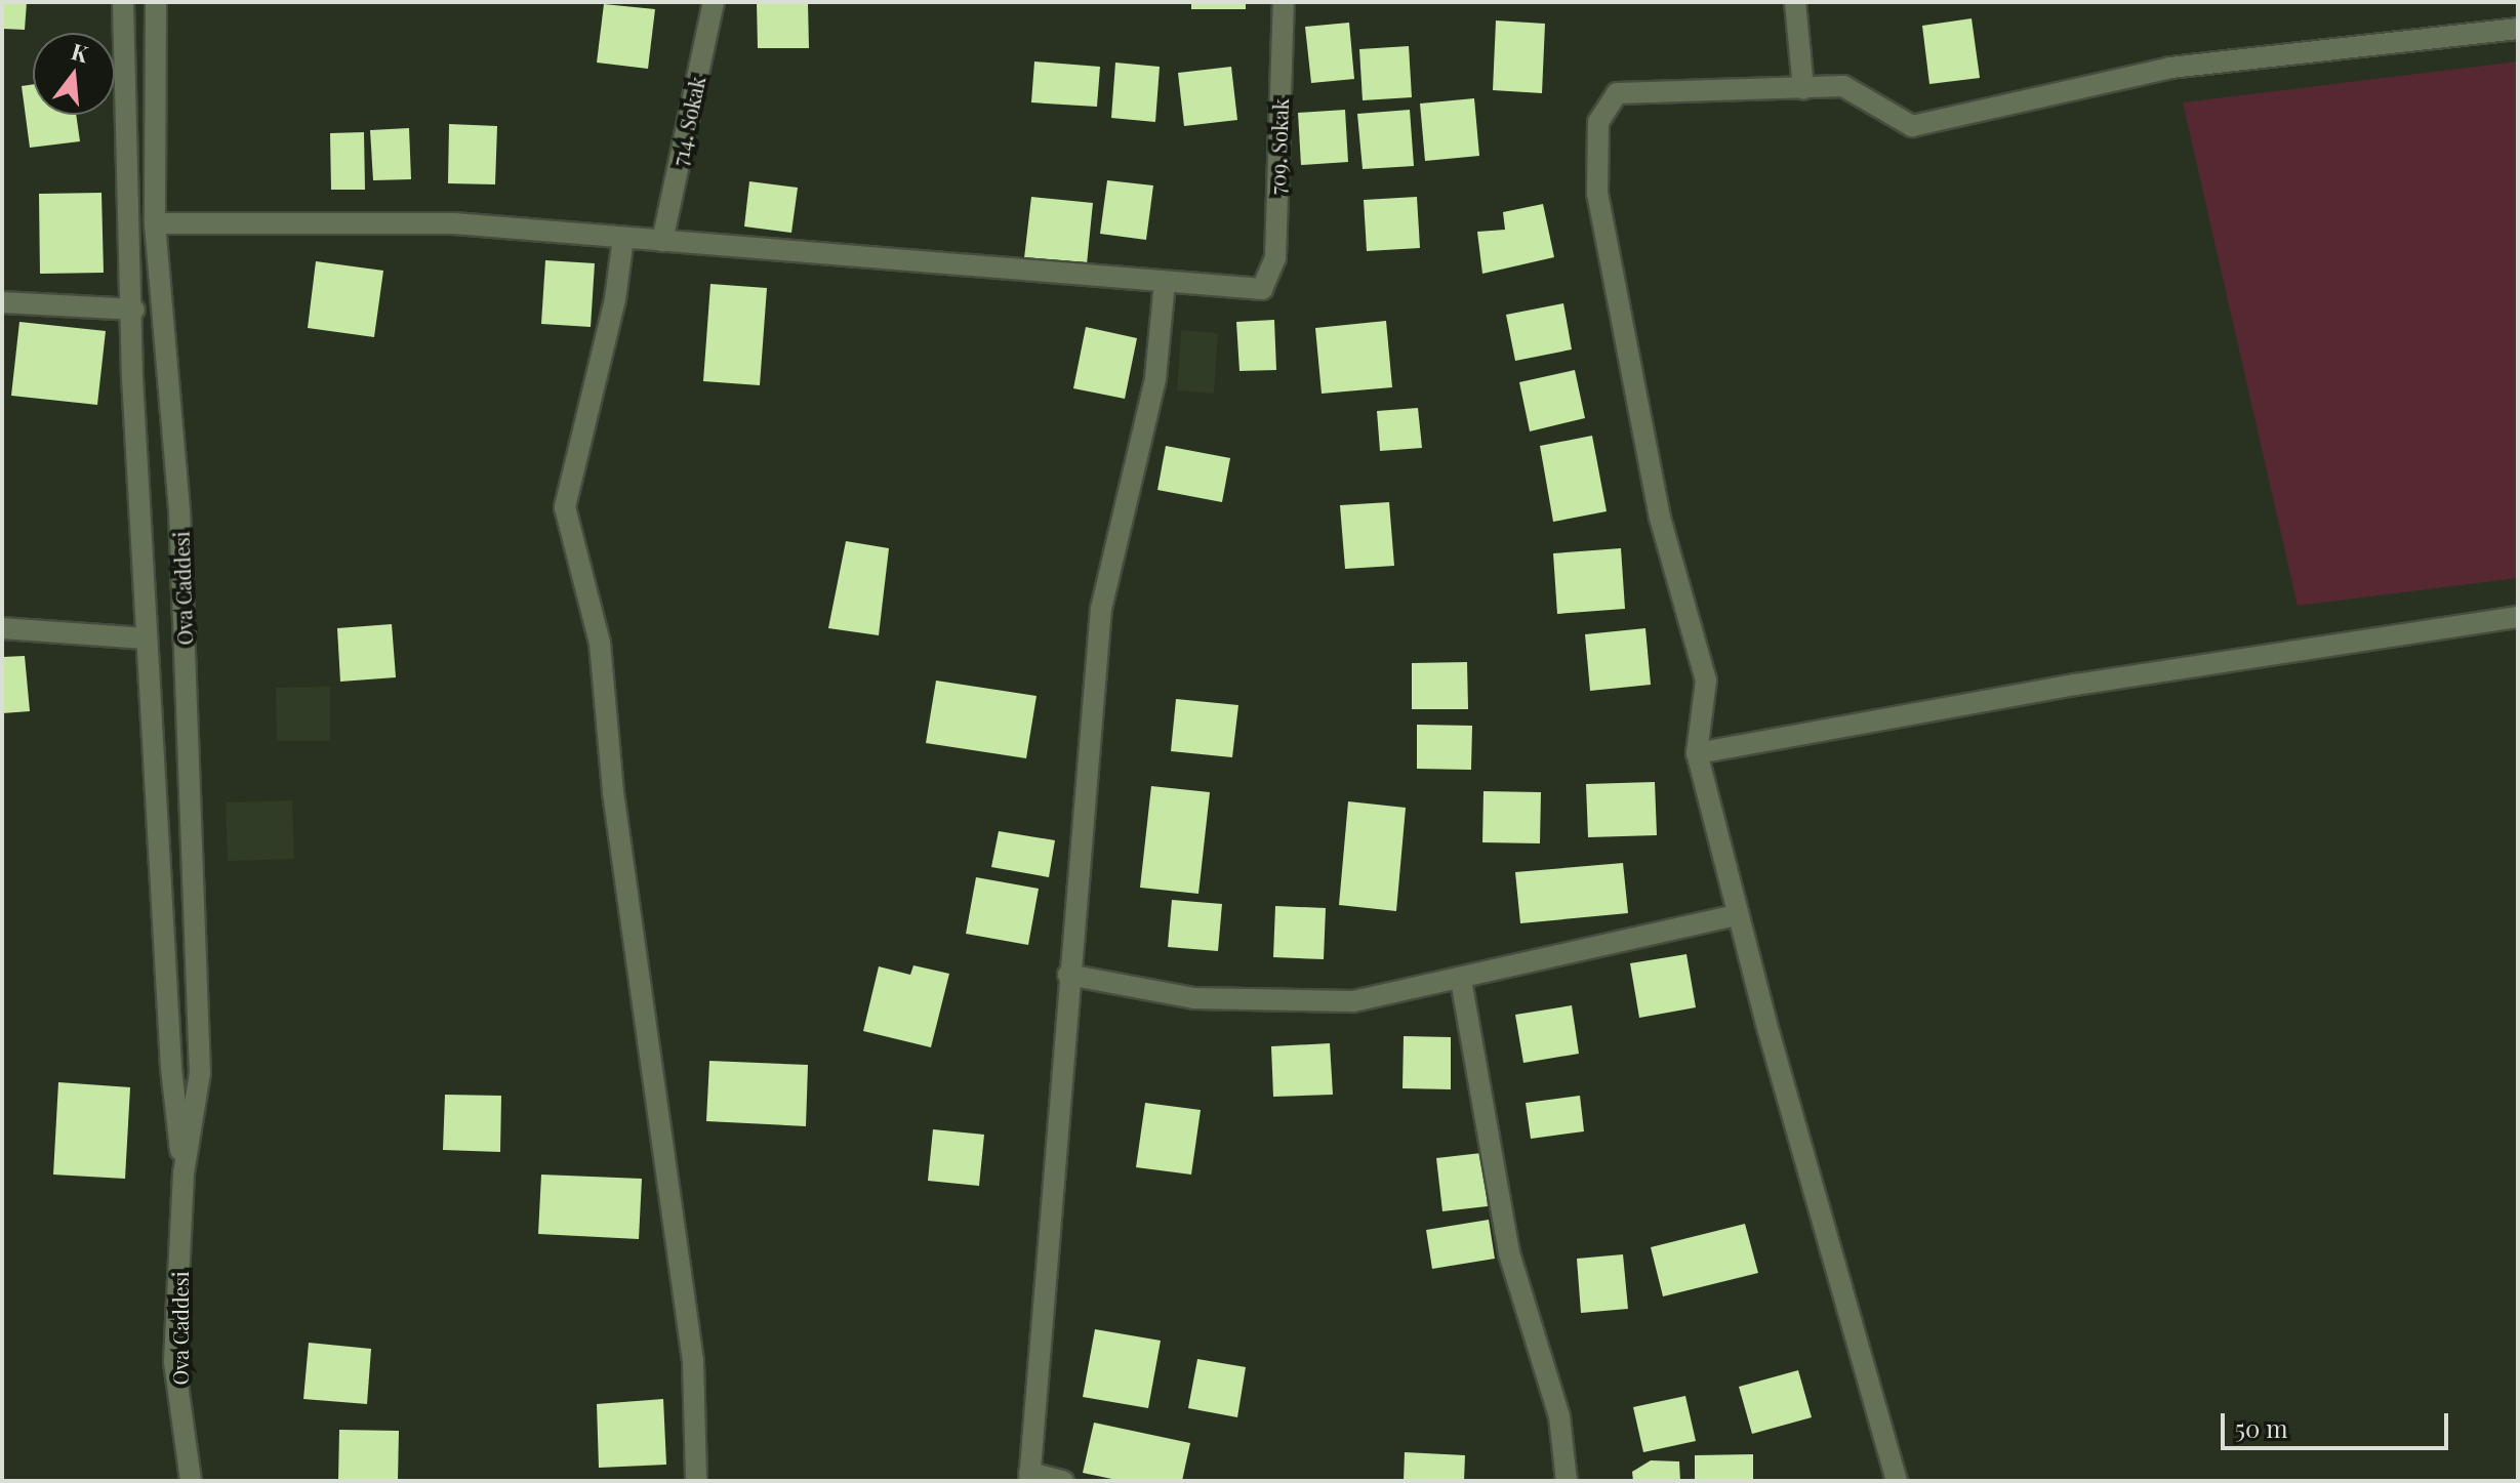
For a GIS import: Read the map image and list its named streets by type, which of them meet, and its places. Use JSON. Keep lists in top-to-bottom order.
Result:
{
  "streets": {
    "street": ["714. Sokak", "709. Sokak", "Ova Caddesi"]
  },
  "scale_bar": "50 m",
  "north": "top"
}
